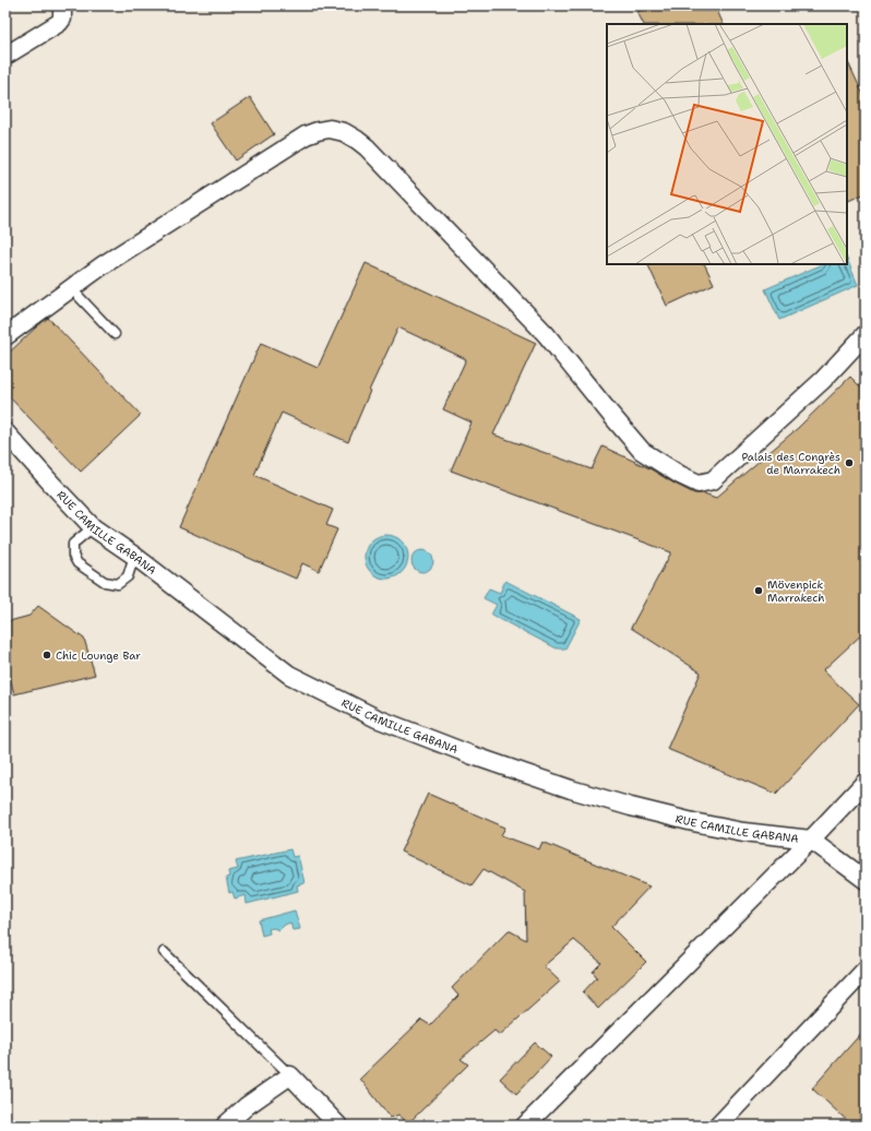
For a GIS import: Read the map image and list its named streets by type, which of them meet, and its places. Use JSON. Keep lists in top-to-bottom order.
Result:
{
  "streets": {
    "street": ["RUE CAMILLE GABANA"]
  },
  "places": ["Palais des Congrès de Marrakech", "Mövenpick Marrakech", "Chic Lounge Bar"]
}
